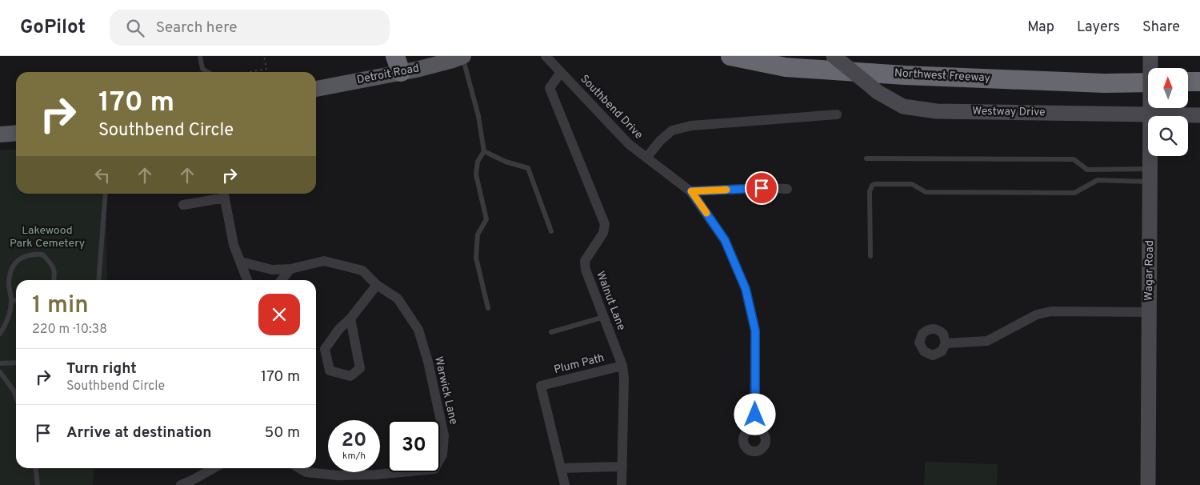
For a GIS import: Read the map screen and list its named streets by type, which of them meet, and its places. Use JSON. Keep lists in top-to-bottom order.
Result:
{
  "streets": {
    "highway": ["Northwest Freeway"],
    "main road": ["Detroit Road", "Westway Drive", "Wagar Road"],
    "street": [
      "Southbend Drive",
      "Walnut Lane",
      "Plum Path",
      "Warwick Lane"
    ]
  },
  "crossings": [
    ["Southbend Drive", "Walnut Lane"],
    ["Westway Drive", "Wagar Road"],
    ["Walnut Lane", "Plum Path"]
  ],
  "parks": ["Lakewood Park Cemetery"],
  "north": "top",
  "page": {
    "header": "GoPilot",
    "search": "Search here",
    "nav": ["Map", "Layers", "Share"],
    "turn": ["170 m", "Southbend Circle"],
    "heading": ["1 min", "220 m · 10:38"],
    "list": [
      {
        "name": "Turn right",
        "note": "Southbend Circle",
        "value": "170 m"
      },
      {
        "name": "Arrive at destination",
        "value": "50 m"
      }
    ],
    "speed": "20 km/h",
    "limit": "30"
  }
}
